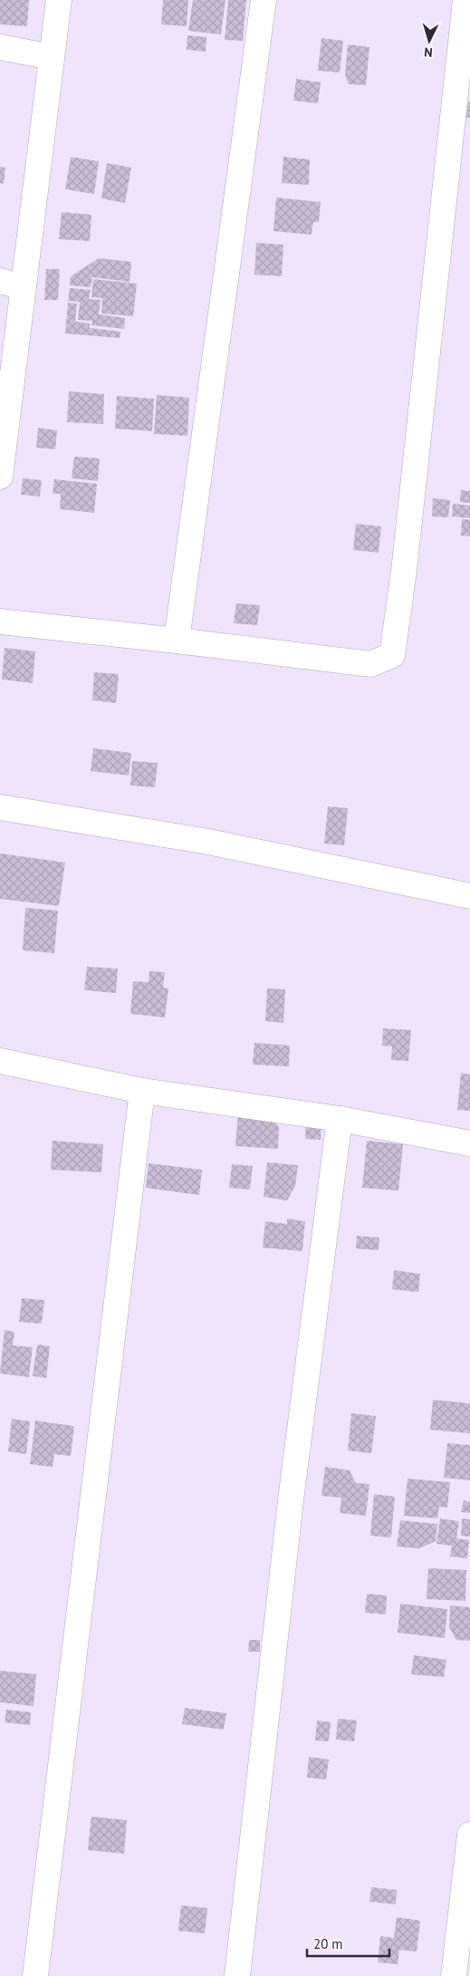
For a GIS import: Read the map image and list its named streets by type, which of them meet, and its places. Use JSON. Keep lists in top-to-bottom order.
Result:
{
  "scale_bar": "20 m",
  "north": "bottom"
}
